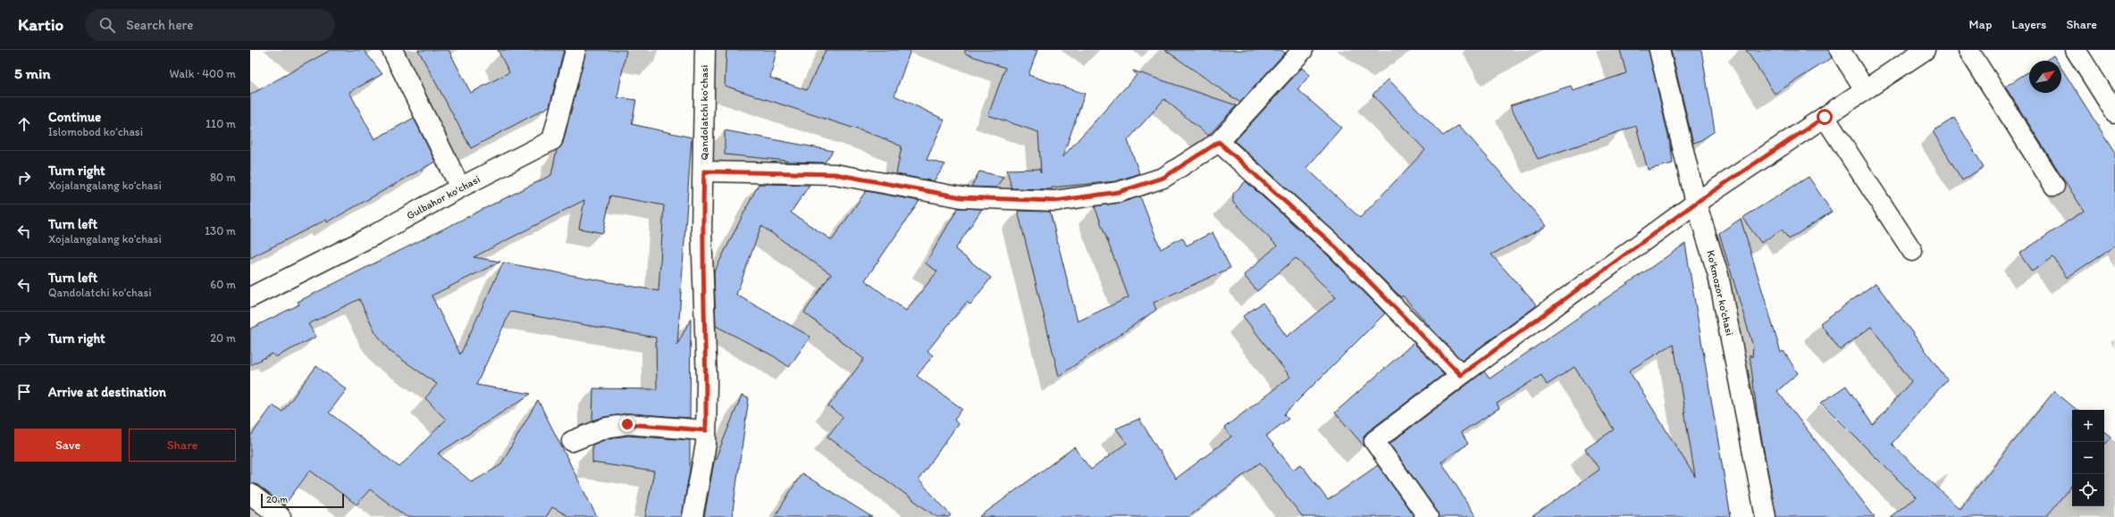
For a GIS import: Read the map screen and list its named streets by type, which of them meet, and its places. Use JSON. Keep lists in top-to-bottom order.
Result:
{
  "streets": {
    "street": ["Qandolatchi koʻchasi", "Gulbahor koʻchasi", "Koʻkmozor koʻchasi"]
  },
  "scale_bar": "20 m",
  "north": "top right",
  "page": {
    "header": "Kartio",
    "search": "Search here",
    "nav": ["Map", "Layers", "Share"],
    "heading": ["5 min", "Walk · 400 m"],
    "list": [
      ["Continue", "Islomobod ko‘chasi", "110 m"],
      ["Turn right", "Xojalangalang koʻchasi", "80 m"],
      ["Turn left", "Xojalangalang koʻchasi", "130 m"],
      ["Turn left", "Qandolatchi koʻchasi", "60 m"],
      ["Turn right", "20 m"],
      "Arrive at destination"
    ],
    "map_buttons": ["+", "−"],
    "buttons": ["Save", "Share"],
    "scale": "20 m"
  }
}
